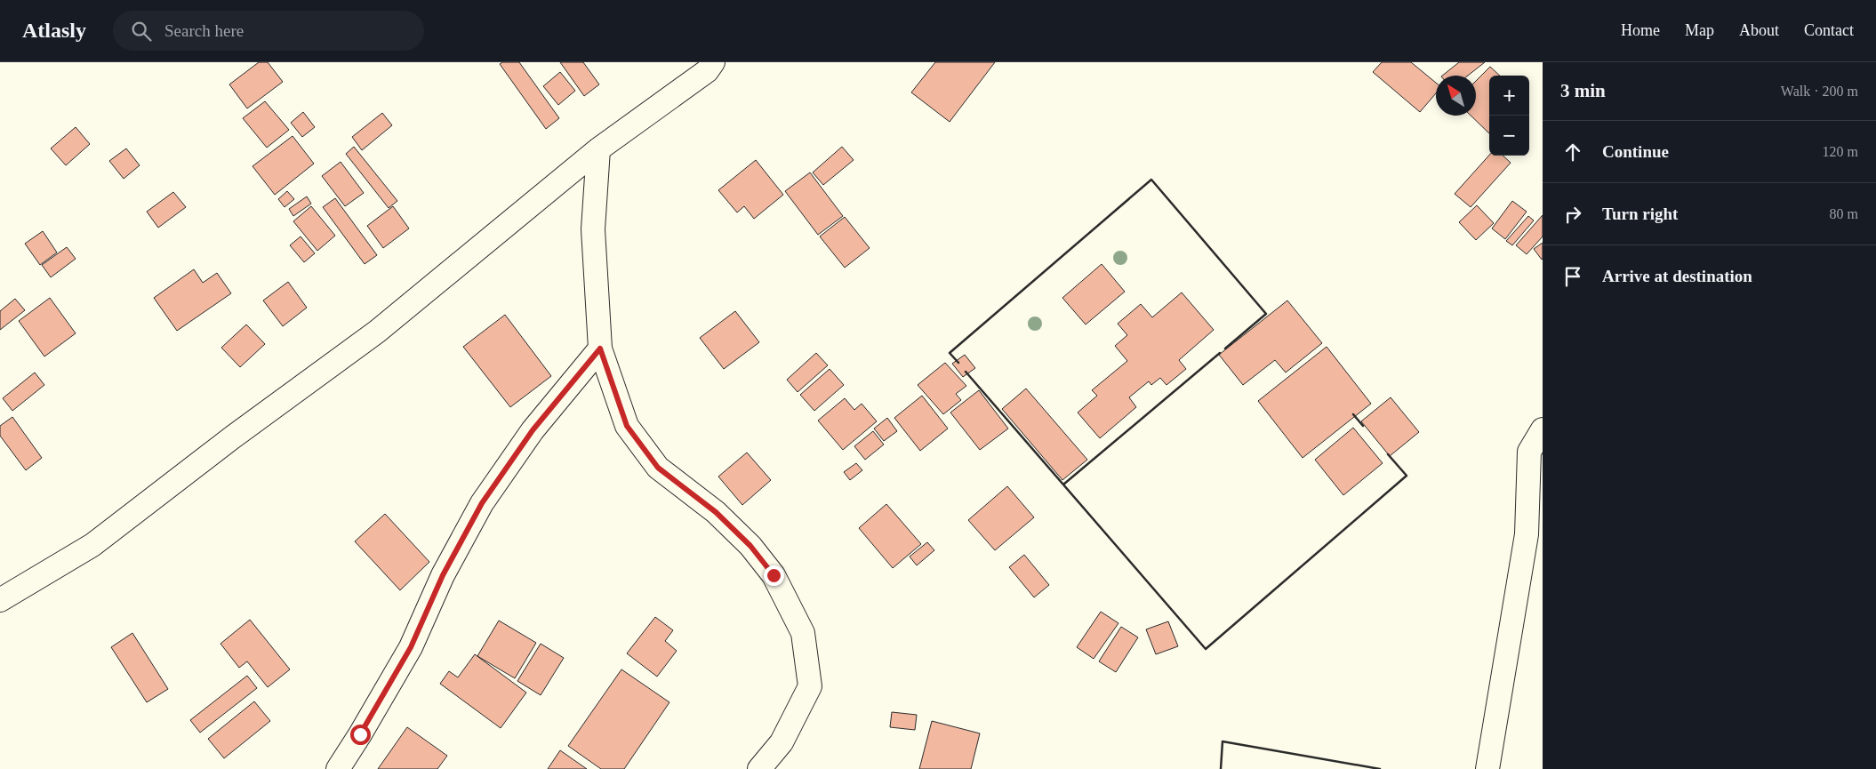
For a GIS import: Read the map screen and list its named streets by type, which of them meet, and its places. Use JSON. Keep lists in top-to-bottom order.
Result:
{
  "north": "top left",
  "page": {
    "header": "Atlasly",
    "search": "Search here",
    "nav": [
      "Home",
      "Map",
      "About",
      "Contact"
    ],
    "heading": ["3 min", "Walk · 200 m"],
    "map_buttons": ["+", "−"],
    "list": [
      ["Continue", "120 m"],
      ["Turn right", "80 m"],
      "Arrive at destination"
    ]
  }
}
